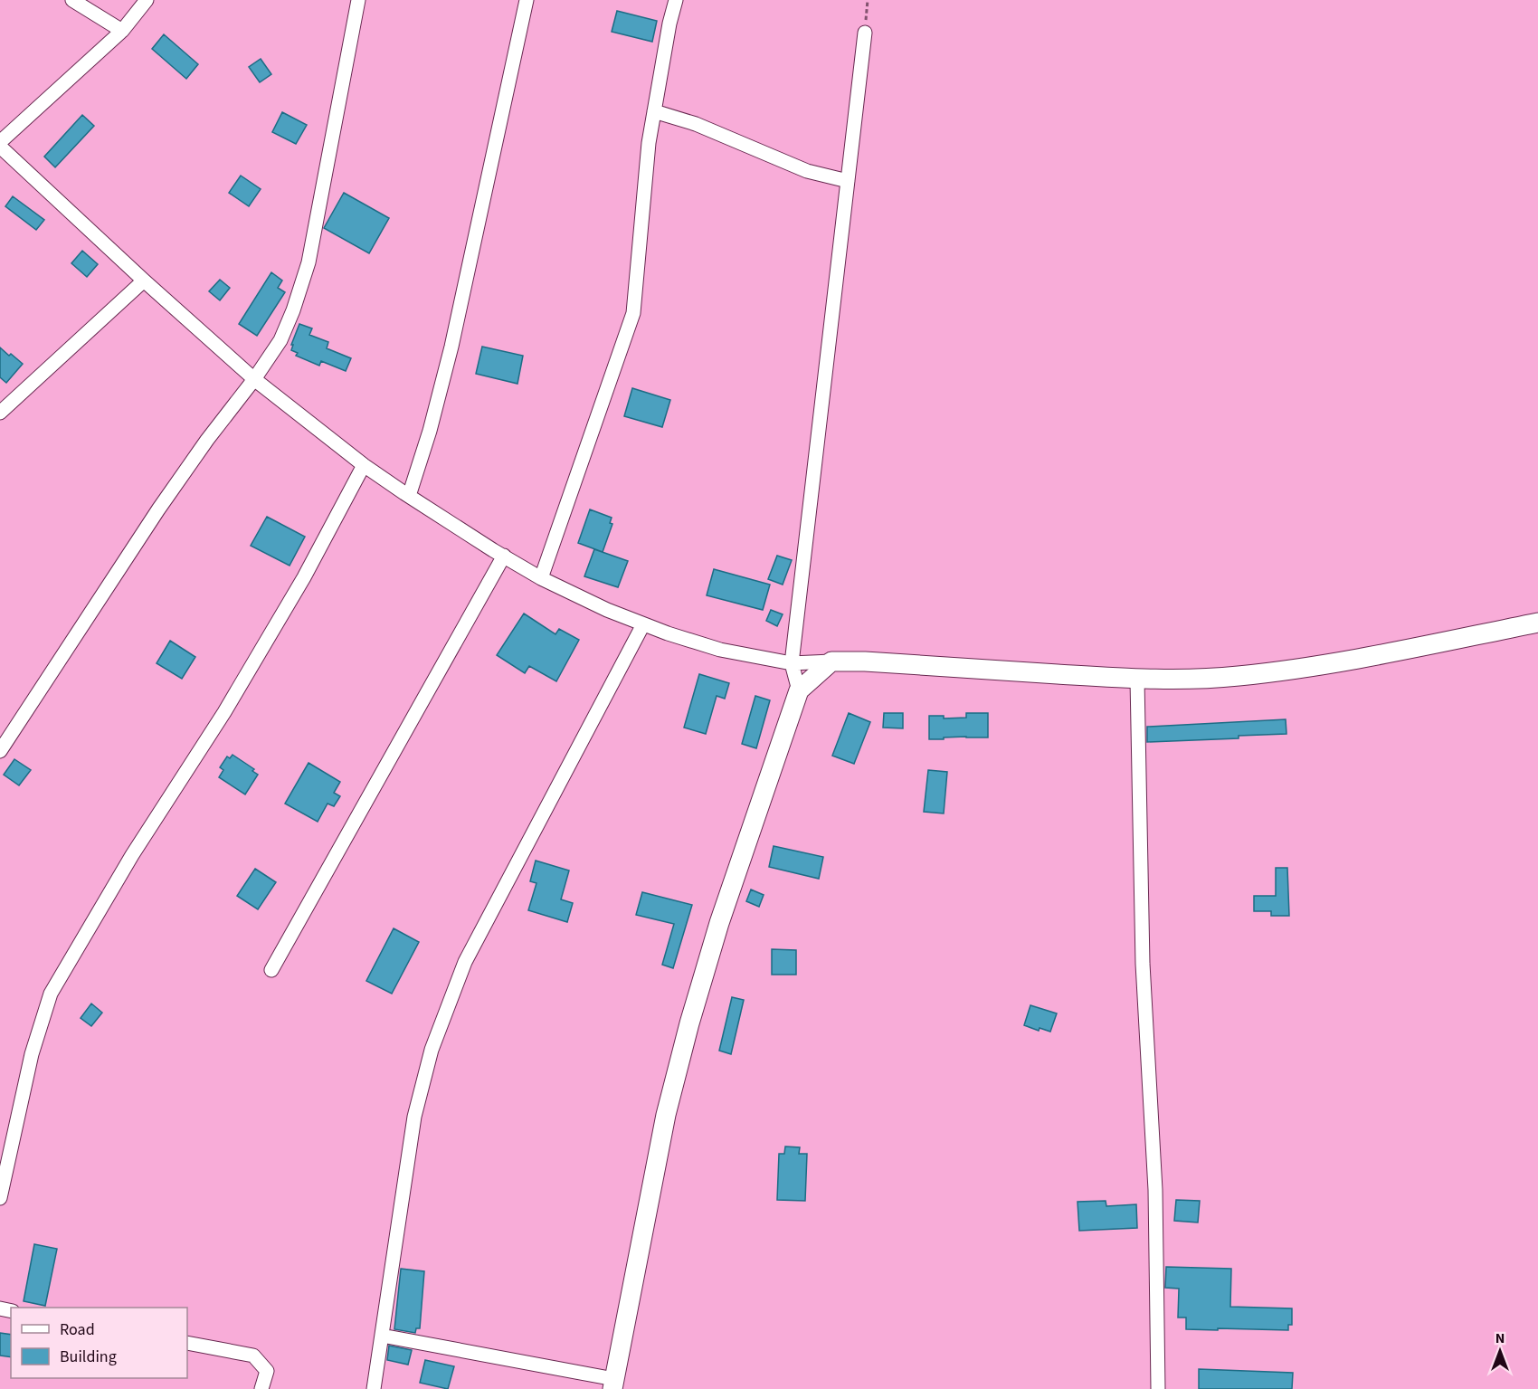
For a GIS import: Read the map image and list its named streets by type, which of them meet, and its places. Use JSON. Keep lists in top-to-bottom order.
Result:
{
  "legend": ["Road", "Building"],
  "north": "top"
}
